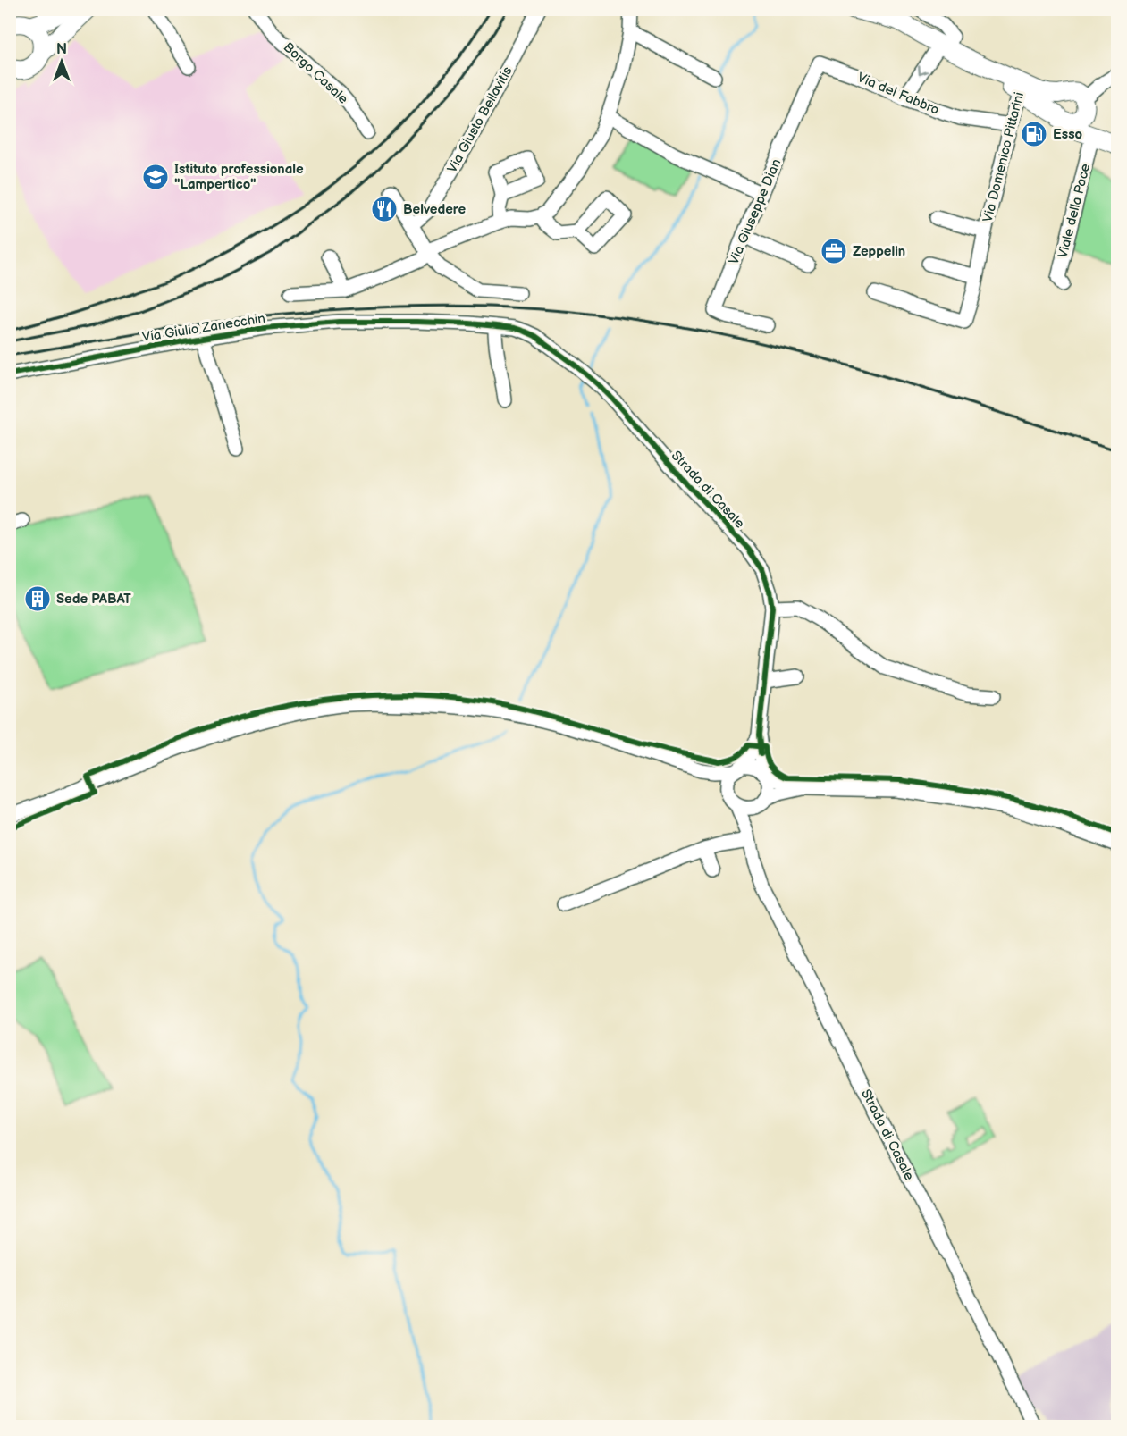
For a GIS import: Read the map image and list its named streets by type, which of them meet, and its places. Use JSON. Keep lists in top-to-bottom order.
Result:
{
  "streets": {
    "street": [
      "Borgo Casale",
      "Via del Fabbro",
      "Via Giusto Bellavitis",
      "Via Domenico Pittarini",
      "Viale della Pace",
      "Via Giuseppe Dian",
      "Via Giulio Zanecchin",
      "Strada di Casale"
    ]
  },
  "crossings": [
    ["Via del Fabbro", "Via Domenico Pittarini"],
    ["Via del Fabbro", "Via Giuseppe Dian"],
    ["Via Giulio Zanecchin", "Strada di Casale"]
  ],
  "places": {
    "fuel station": ["Esso"],
    "school or university": ["Istituto professionale \"Lampertico\""],
    "restaurant": ["Belvedere"],
    "office": ["Zeppelin"],
    "building": ["Sede PABAT"]
  },
  "north": "top"
}
